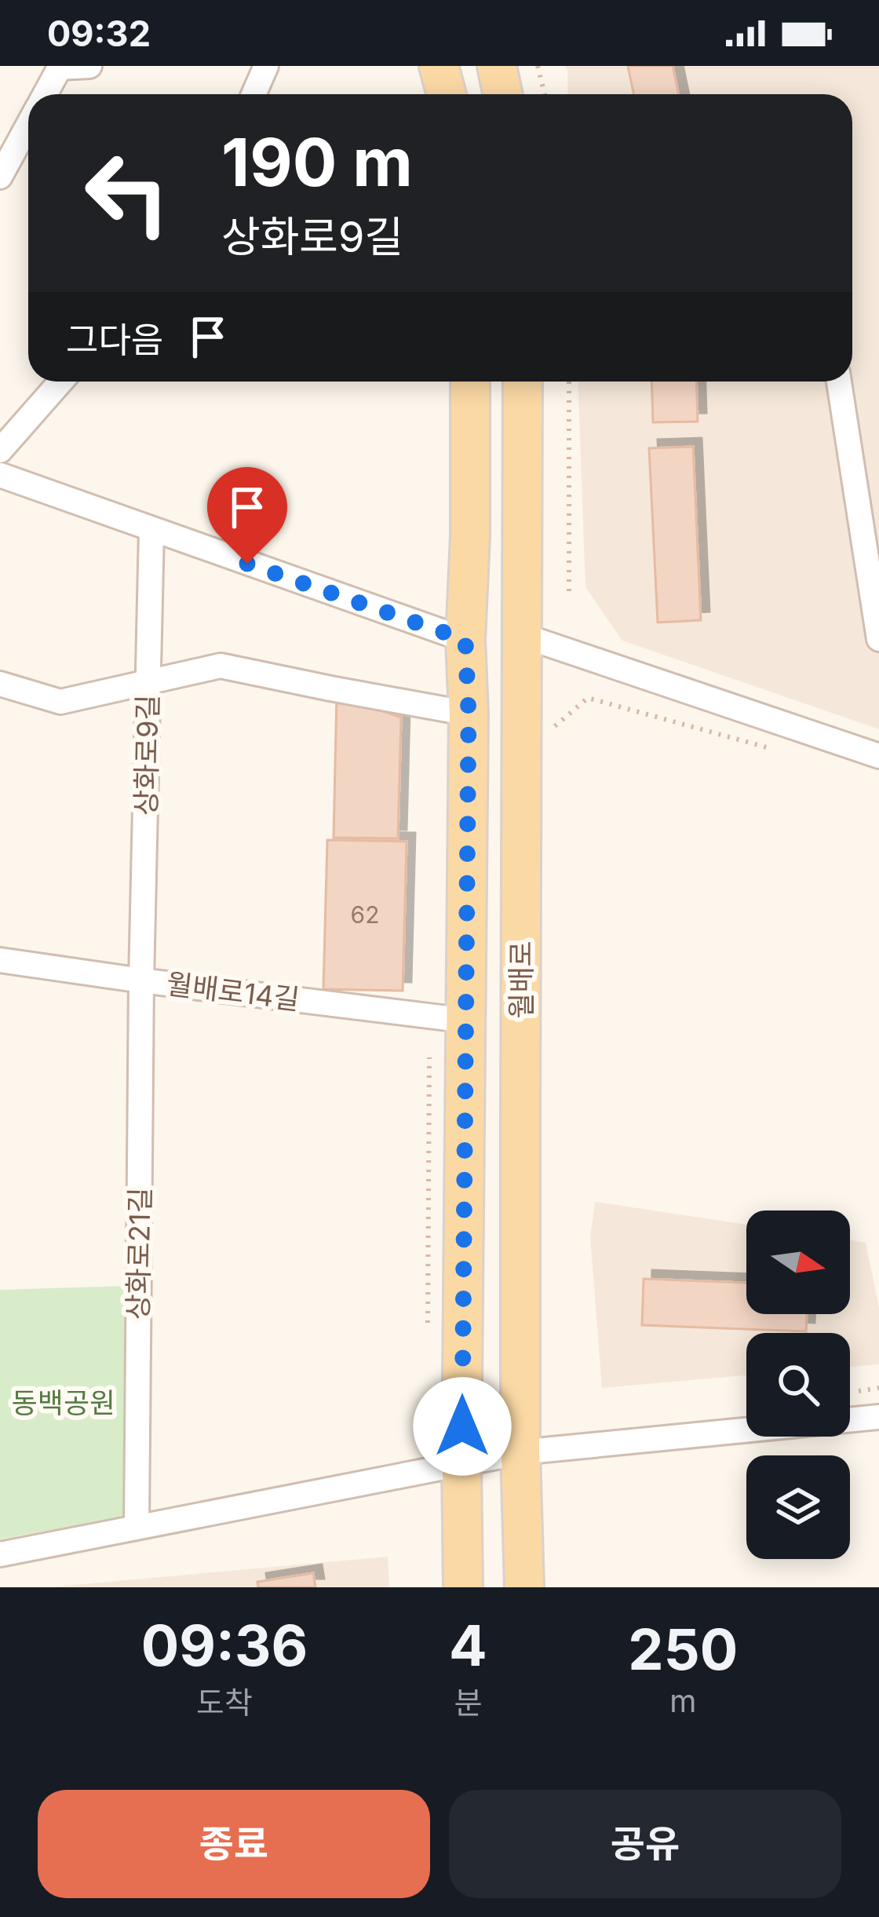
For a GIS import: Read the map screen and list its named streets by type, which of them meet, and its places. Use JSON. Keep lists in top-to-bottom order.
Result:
{
  "streets": {
    "main road": ["월배로"],
    "street": ["상화로9길", "월배로14길", "상화로21길"]
  },
  "crossings": [
    ["상화로9길", "월배로14길"],
    ["상화로9길", "상화로21길"],
    ["월배로", "월배로14길"],
    ["월배로14길", "상화로21길"]
  ],
  "parks": ["동백공원"],
  "house_numbers": ["62"],
  "north": "right",
  "page": {
    "status": "09:32",
    "turn": ["190 m", "상화로9길"],
    "then": "그다음",
    "eta": [
      "09:36",
      "도착",
      "4",
      "분",
      "250",
      "m"
    ],
    "buttons": ["종료", "공유"]
  }
}
